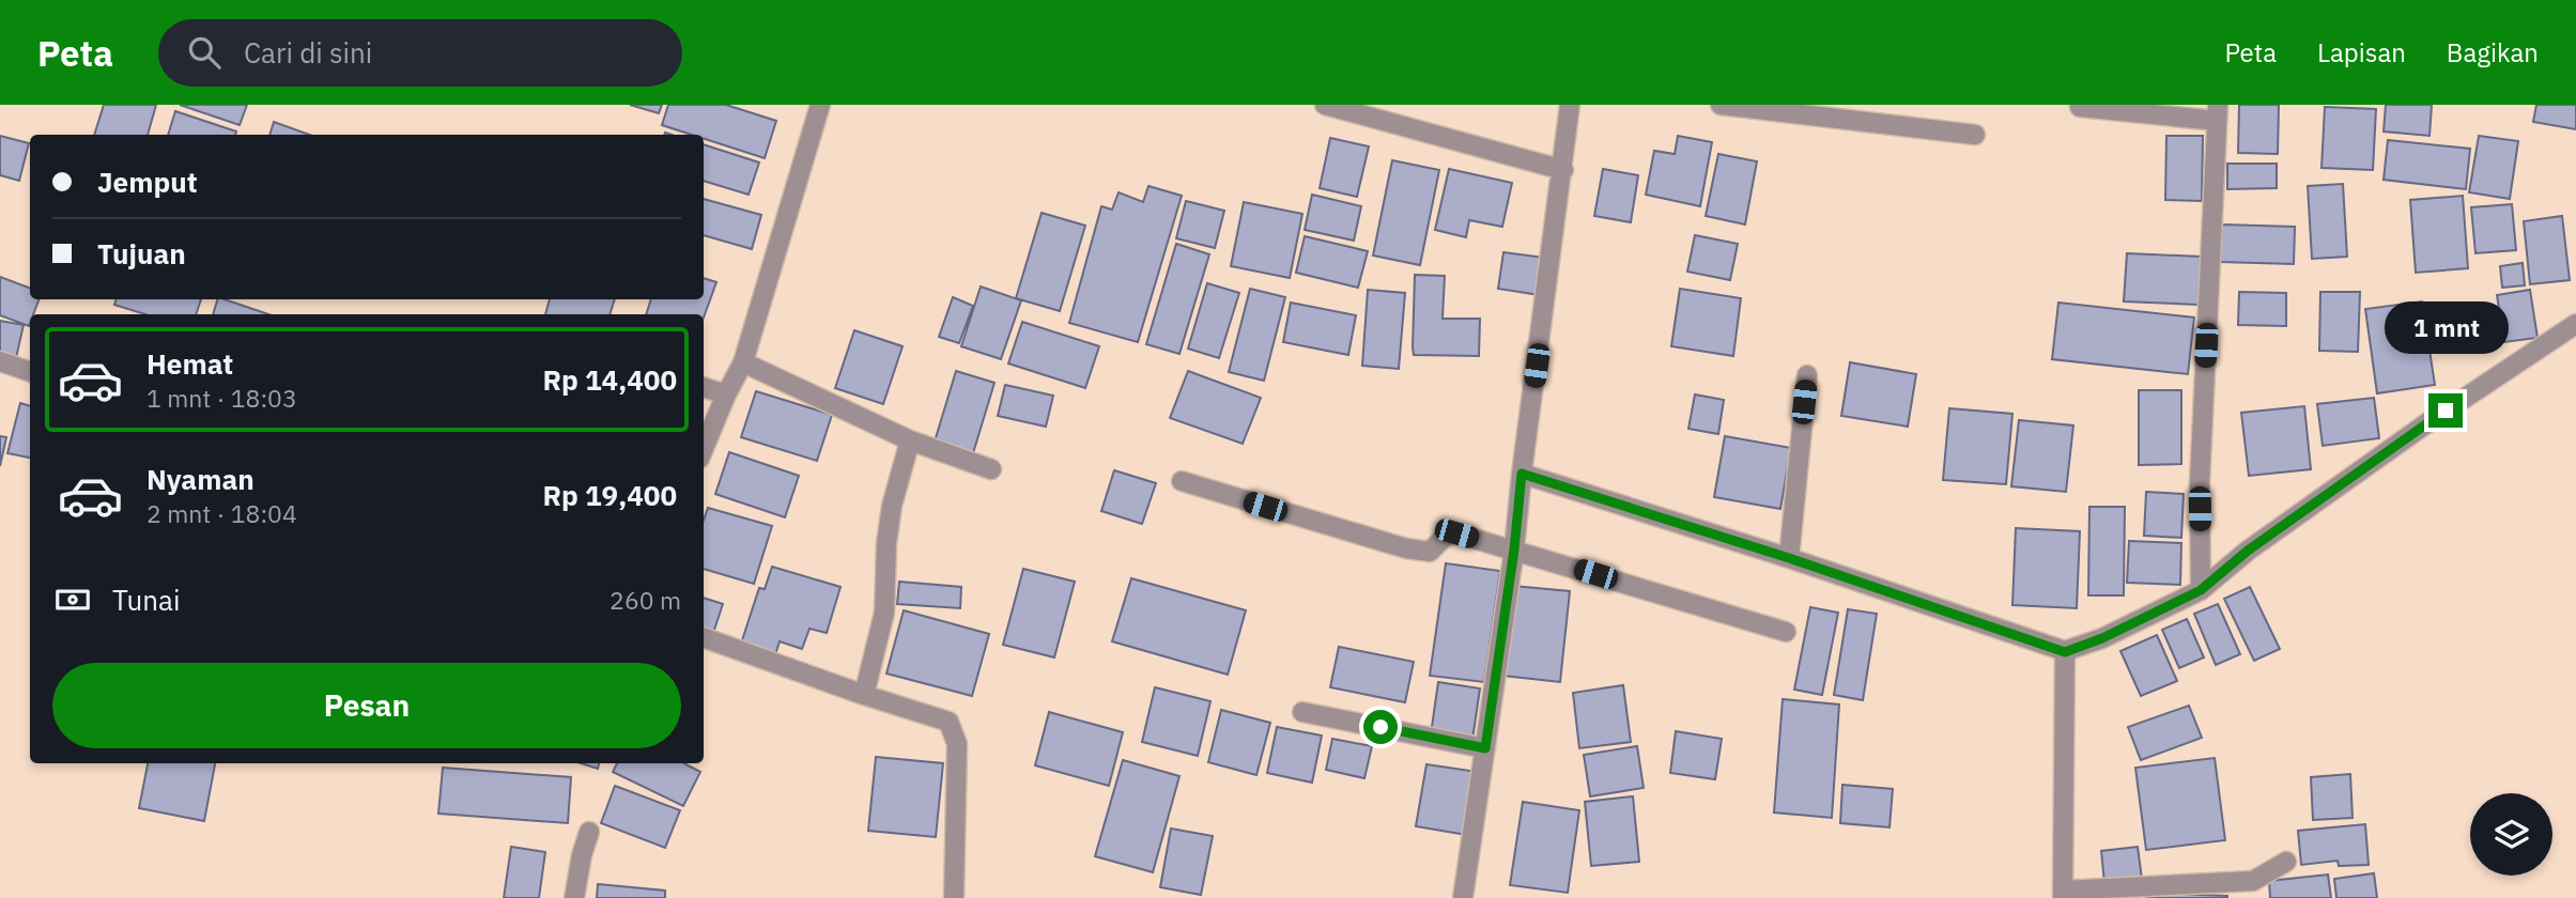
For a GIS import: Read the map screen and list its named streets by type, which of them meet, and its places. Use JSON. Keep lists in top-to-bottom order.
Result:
{
  "page": {
    "header": "Peta",
    "search": "Cari di sini",
    "nav": ["Peta", "Lapisan", "Bagikan"],
    "banner": ["Jemput", "Tujuan"],
    "bubble": "1 mnt",
    "list": [
      {
        "name": "Hemat",
        "note": "1 mnt · 18:03",
        "value": "Rp 14,400"
      },
      {
        "name": "Nyaman",
        "note": "2 mnt · 18:04",
        "value": "Rp 19,400"
      }
    ],
    "pay": ["Tunai", "260 m"],
    "buttons": "Pesan"
  }
}
